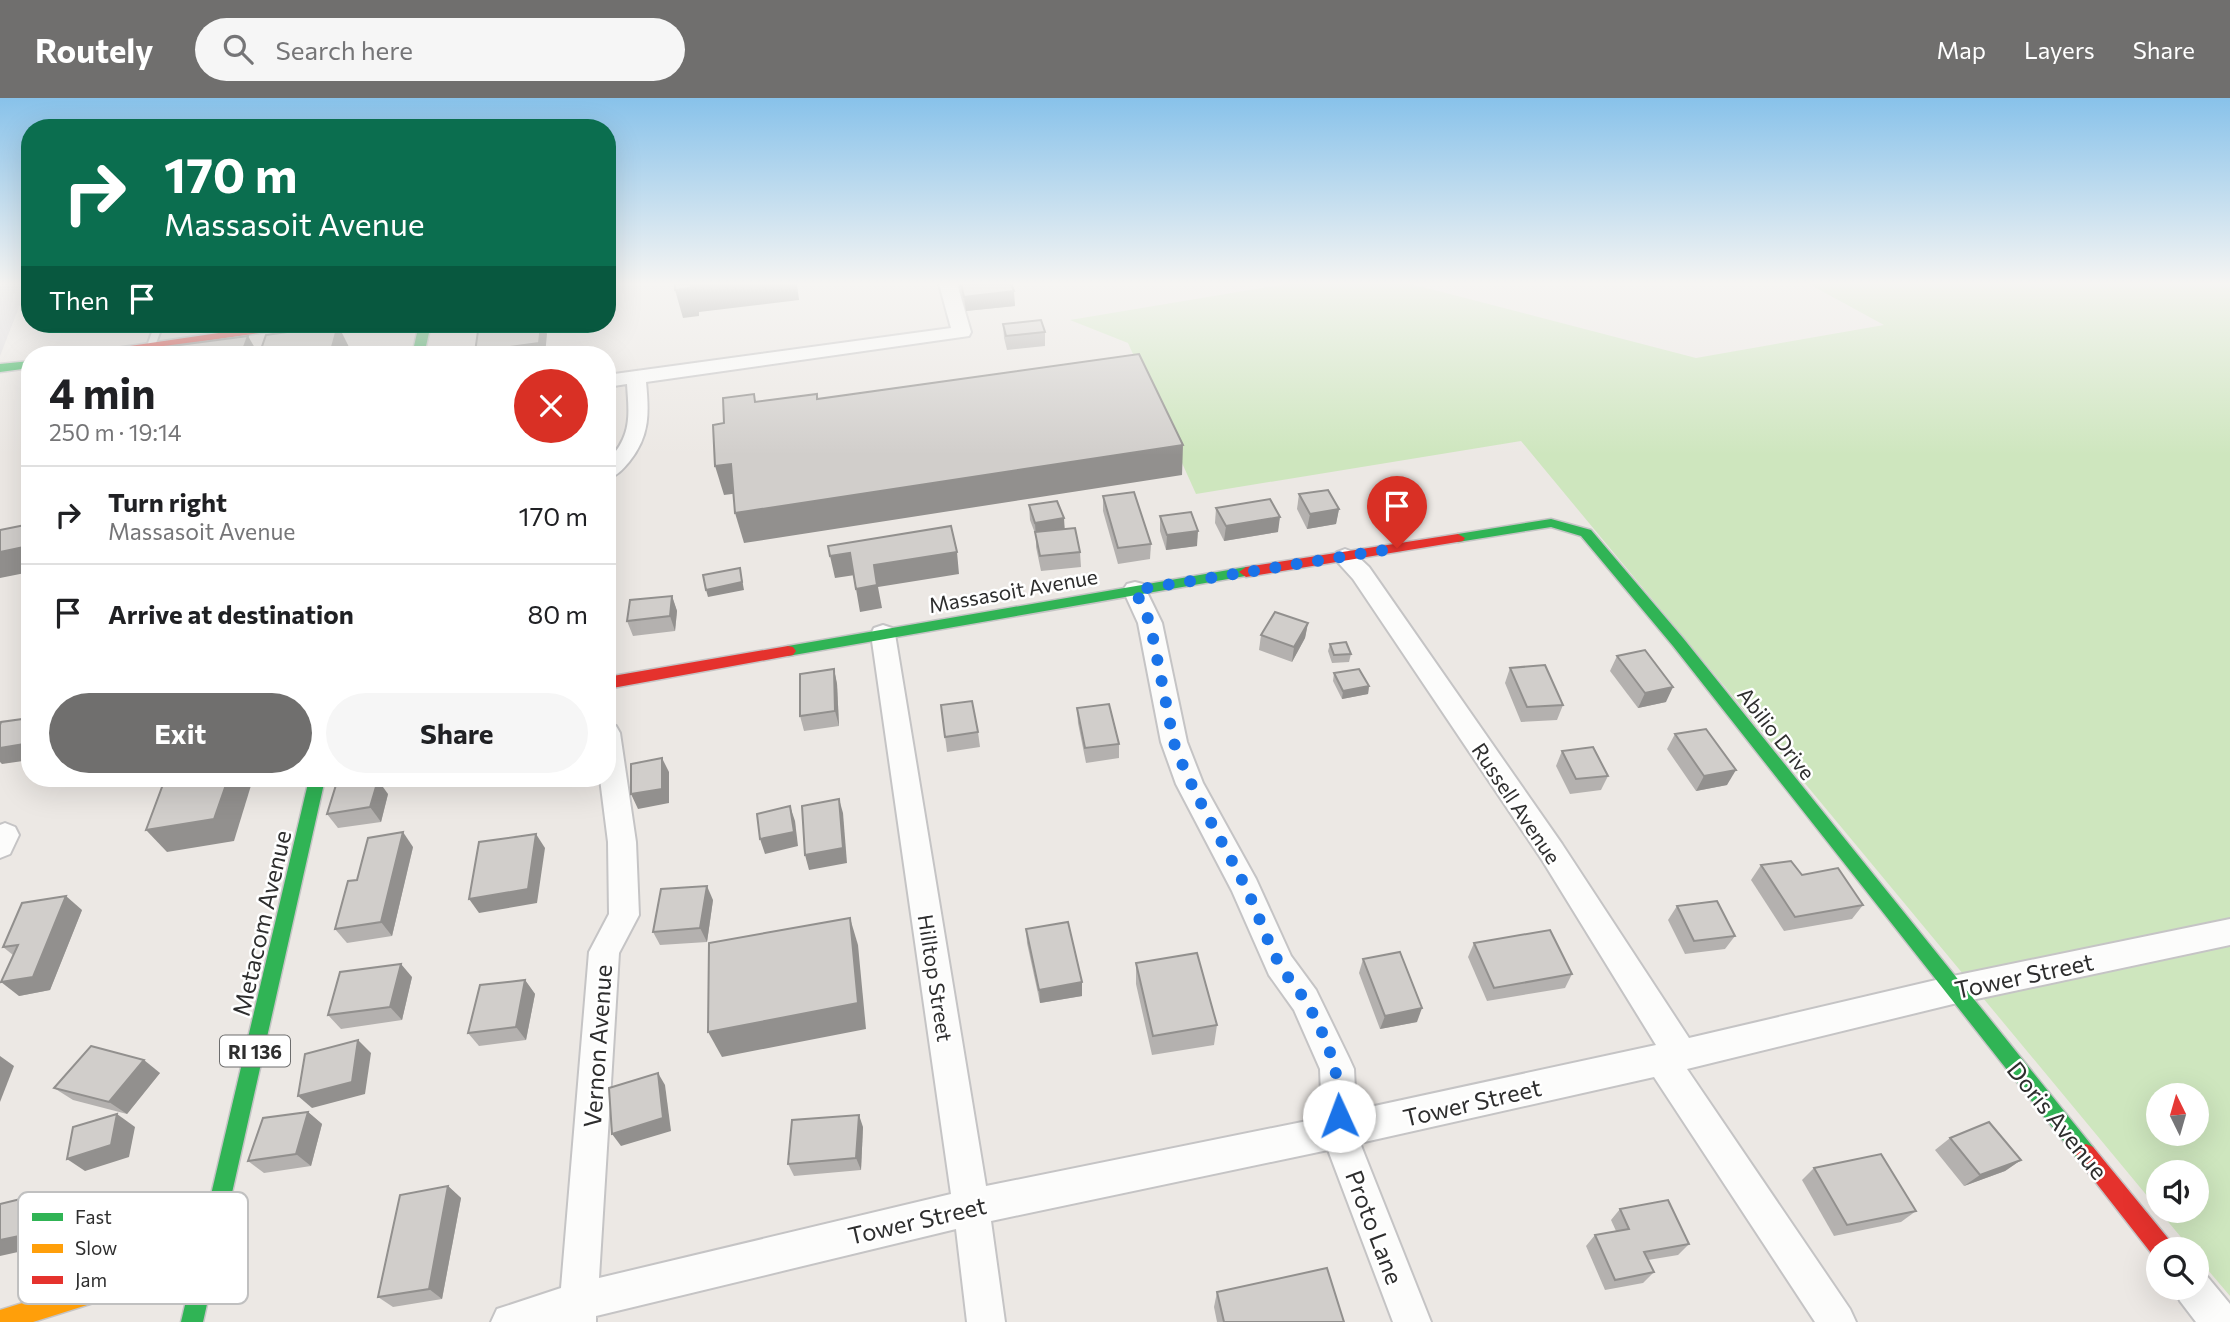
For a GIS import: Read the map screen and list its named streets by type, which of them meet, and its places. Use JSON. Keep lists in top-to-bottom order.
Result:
{
  "streets": {
    "street": [
      "Massasoit Avenue",
      "Abilio Drive",
      "Russell Avenue",
      "Metacom Avenue",
      "Tower Street",
      "Hilltop Street",
      "Vernon Avenue",
      "RI 136",
      "Doris Avenue",
      "Proto Lane"
    ]
  },
  "crossings": [
    ["Massasoit Avenue", "Abilio Drive"],
    ["Massasoit Avenue", "Russell Avenue"],
    ["Massasoit Avenue", "Hilltop Street"],
    ["Abilio Drive", "Tower Street"],
    ["Abilio Drive", "Doris Avenue"],
    ["Russell Avenue", "Tower Street"],
    ["Tower Street", "Hilltop Street"],
    ["Tower Street", "Vernon Avenue"],
    ["Tower Street", "Doris Avenue"],
    ["Tower Street", "Proto Lane"]
  ],
  "legend": ["Fast", "Slow", "Jam"],
  "north": "top",
  "page": {
    "header": "Routely",
    "search": "Search here",
    "nav": ["Map", "Layers", "Share"],
    "turn": ["170 m", "Massasoit Avenue"],
    "then": "Then",
    "heading": ["4 min", "250 m · 19:14"],
    "list": [
      {
        "name": "Turn right",
        "note": "Massasoit Avenue",
        "value": "170 m"
      },
      {
        "name": "Arrive at destination",
        "value": "80 m"
      }
    ],
    "buttons": ["Exit", "Share"]
  }
}
